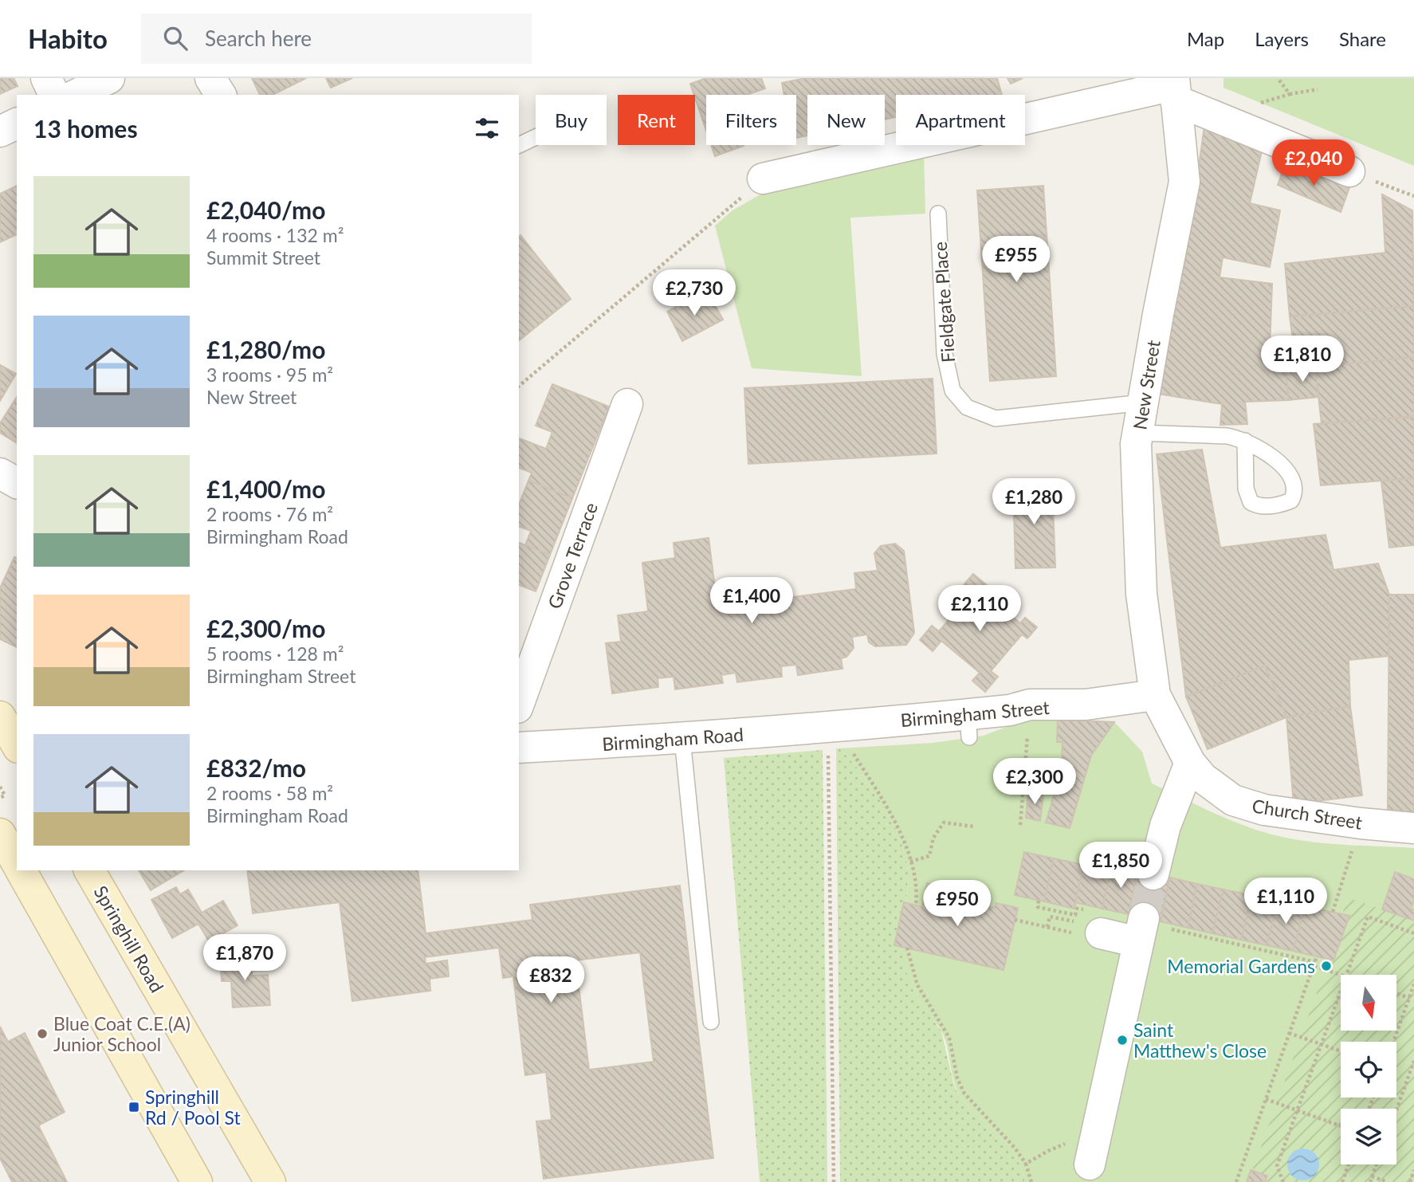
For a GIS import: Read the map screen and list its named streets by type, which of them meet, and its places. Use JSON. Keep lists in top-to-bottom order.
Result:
{
  "streets": {
    "street": [
      "New Street",
      "Grove Terrace",
      "Birmingham Street",
      "Birmingham Road",
      "Church Street",
      "Springhill Road"
    ],
    "lane": ["Fieldgate Place"]
  },
  "crossings": [
    ["Fieldgate Place", "New Street"],
    ["New Street", "Birmingham Street"],
    ["New Street", "Church Street"],
    ["Birmingham Street", "Birmingham Road"],
    ["Birmingham Street", "Church Street"]
  ],
  "places": {
    "other": ["Memorial Gardens", "Blue Coat C.E.(A) Junior School", "Saint Matthew's Close"],
    "transit": ["Springhill Rd / Pool St"]
  },
  "north": "bottom",
  "page": {
    "header": "Habito",
    "search": "Search here",
    "nav": ["Map", "Layers", "Share"],
    "chip": [
      "Buy",
      "Rent",
      "Filters",
      "New",
      "Apartment"
    ],
    "heading": "13 homes",
    "price": [
      "£2,040",
      "£955",
      "£2,730",
      "£1,810",
      "£1,280",
      "£1,400",
      "£2,110",
      "£2,300",
      "£1,850",
      "£1,110",
      "£950",
      "£1,870",
      "£832"
    ],
    "list": [
      {
        "name": "£2,040/mo",
        "note": "4 rooms · 132 m² · Summit Street"
      },
      {
        "name": "£1,280/mo",
        "note": "3 rooms · 95 m² · New Street"
      },
      {
        "name": "£1,400/mo",
        "note": "2 rooms · 76 m² · Birmingham Road"
      },
      {
        "name": "£2,300/mo",
        "note": "5 rooms · 128 m² · Birmingham Street"
      },
      {
        "name": "£832/mo",
        "note": "2 rooms · 58 m² · Birmingham Road"
      }
    ]
  }
}
